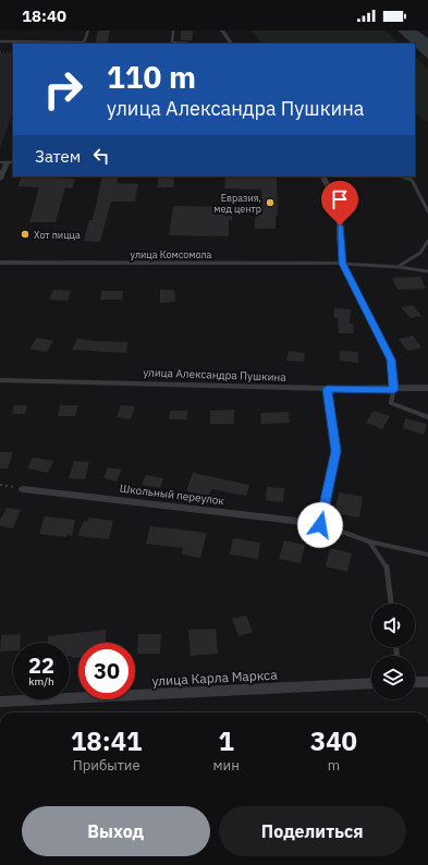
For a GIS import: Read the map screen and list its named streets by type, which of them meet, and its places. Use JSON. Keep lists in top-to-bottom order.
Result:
{
  "streets": {
    "street": [
      "улица Комсомола",
      "улица Александра Пушкина",
      "Школьный переулок",
      "улица Карла Маркса"
    ]
  },
  "places": ["Евразия, мед центр", "Хот пицца"],
  "page": {
    "status": "18:40",
    "turn": ["110 m", "улица Александра Пушкина"],
    "then": "Затем",
    "speed": "22 km/h",
    "limit": "30",
    "eta": [
      "18:41",
      "Прибытие",
      "1",
      "мин",
      "340",
      "m"
    ],
    "buttons": ["Выход", "Поделиться"]
  }
}
